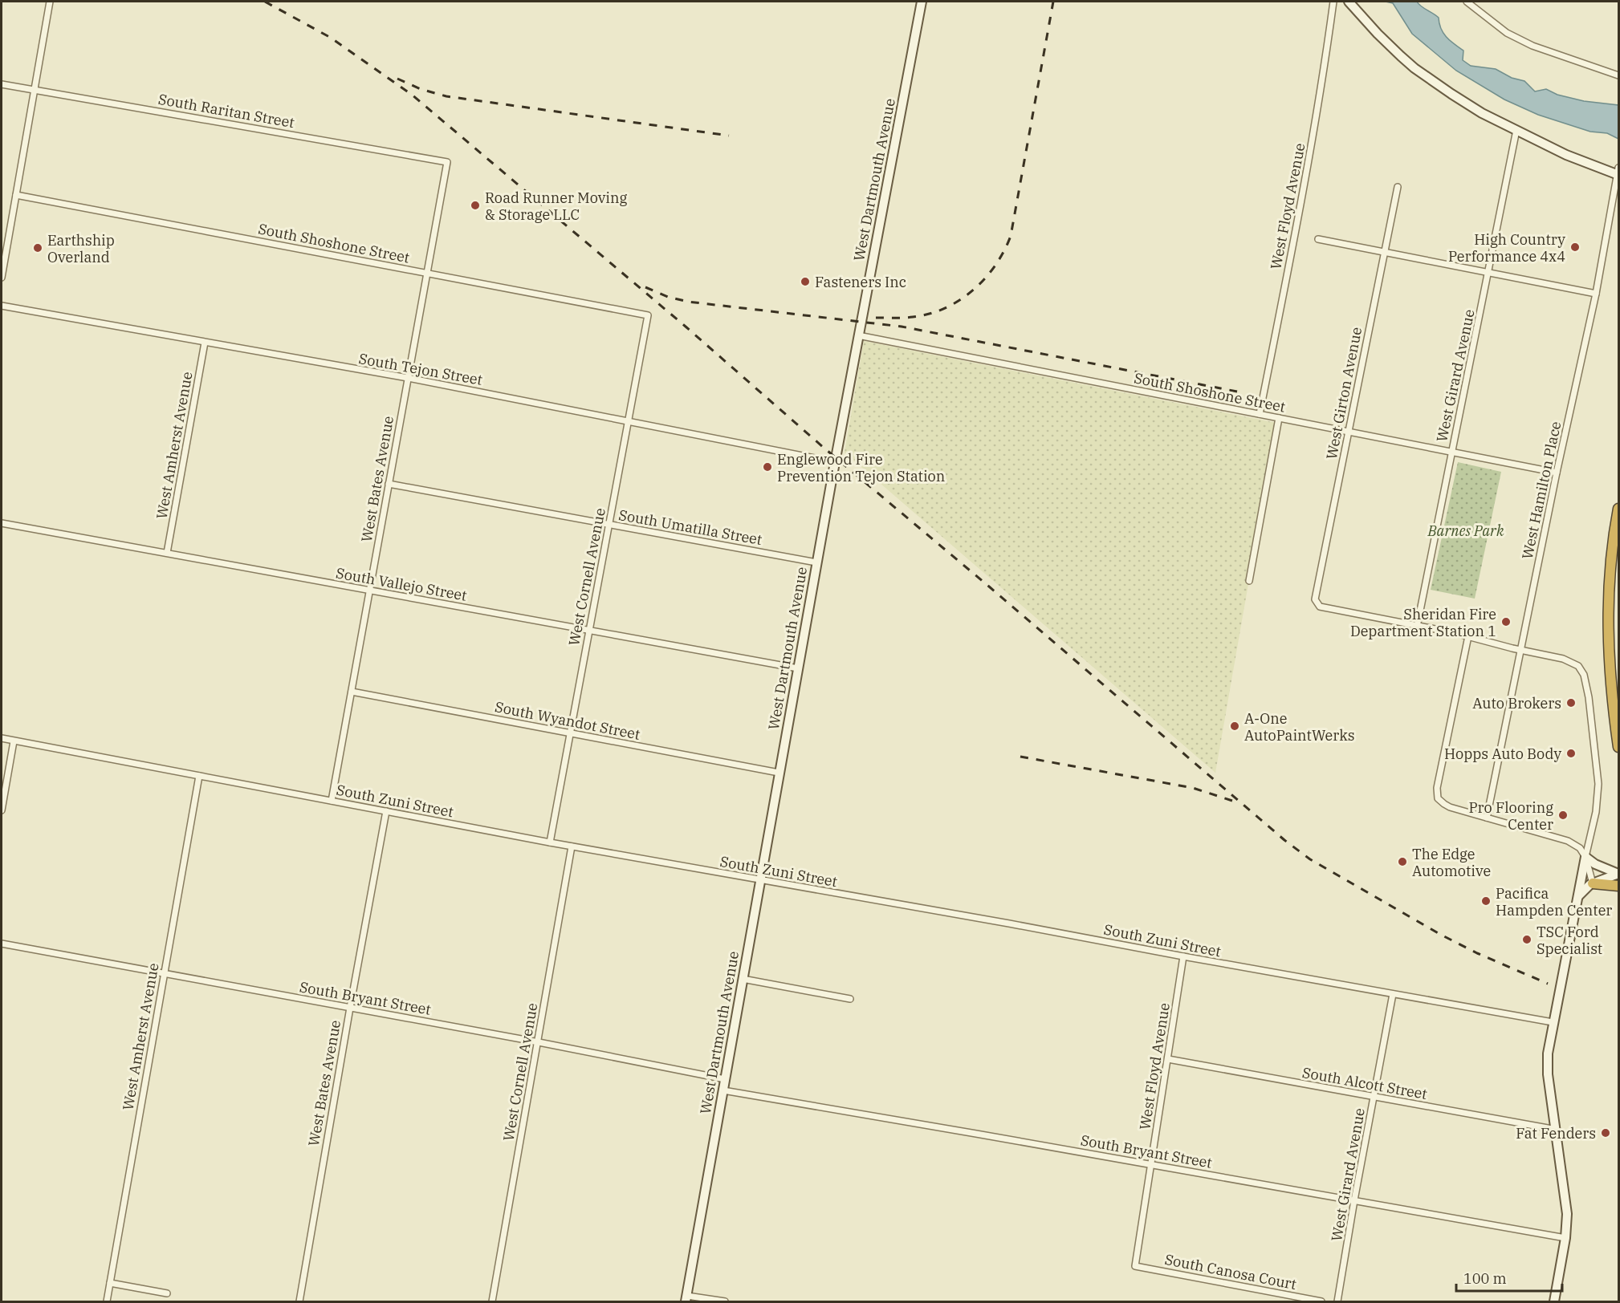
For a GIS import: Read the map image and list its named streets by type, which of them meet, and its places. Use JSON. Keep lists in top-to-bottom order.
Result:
{
  "streets": {
    "main road": ["West Dartmouth Avenue"],
    "street": [
      "South Raritan Street",
      "West Floyd Avenue",
      "South Shoshone Street",
      "South Tejon Street",
      "West Girard Avenue",
      "West Girton Avenue",
      "West Amherst Avenue",
      "West Bates Avenue",
      "West Hamilton Place",
      "South Umatilla Street",
      "West Cornell Avenue",
      "South Vallejo Street",
      "South Wyandot Street",
      "South Zuni Street",
      "South Bryant Street",
      "South Alcott Street",
      "South Canosa Court"
    ]
  },
  "crossings": [
    ["South Raritan Street", "West Bates Avenue"],
    ["West Dartmouth Avenue", "South Shoshone Street"],
    ["West Dartmouth Avenue", "South Tejon Street"],
    ["West Dartmouth Avenue", "South Umatilla Street"],
    ["West Dartmouth Avenue", "South Vallejo Street"],
    ["West Dartmouth Avenue", "South Wyandot Street"],
    ["West Dartmouth Avenue", "South Zuni Street"],
    ["West Dartmouth Avenue", "South Bryant Street"],
    ["West Floyd Avenue", "South Shoshone Street"],
    ["West Floyd Avenue", "South Zuni Street"],
    ["West Floyd Avenue", "South Bryant Street"],
    ["West Floyd Avenue", "South Alcott Street"],
    ["West Floyd Avenue", "South Canosa Court"],
    ["South Shoshone Street", "West Girard Avenue"],
    ["South Shoshone Street", "West Girton Avenue"],
    ["South Shoshone Street", "West Bates Avenue"],
    ["South Shoshone Street", "West Hamilton Place"],
    ["South Shoshone Street", "West Cornell Avenue"],
    ["South Tejon Street", "West Amherst Avenue"],
    ["South Tejon Street", "West Bates Avenue"],
    ["South Tejon Street", "West Cornell Avenue"],
    ["West Girard Avenue", "West Girton Avenue"],
    ["West Girard Avenue", "South Zuni Street"],
    ["West Girard Avenue", "South Bryant Street"],
    ["West Girard Avenue", "South Alcott Street"],
    ["West Amherst Avenue", "South Vallejo Street"],
    ["West Amherst Avenue", "South Zuni Street"],
    ["West Amherst Avenue", "South Bryant Street"],
    ["West Bates Avenue", "South Umatilla Street"],
    ["West Bates Avenue", "South Vallejo Street"],
    ["West Bates Avenue", "South Wyandot Street"],
    ["West Bates Avenue", "South Zuni Street"],
    ["West Bates Avenue", "South Bryant Street"],
    ["South Umatilla Street", "West Cornell Avenue"],
    ["West Cornell Avenue", "South Vallejo Street"],
    ["West Cornell Avenue", "South Wyandot Street"],
    ["West Cornell Avenue", "South Zuni Street"],
    ["West Cornell Avenue", "South Bryant Street"]
  ],
  "parks": ["Barnes Park"],
  "places": [
    "Road Runner Moving & Storage LLC",
    "High Country Performance 4x4",
    "Earthship Overland",
    "Fasteners Inc",
    "Englewood Fire Prevention Tejon Station",
    "Sheridan Fire Department Station 1",
    "Auto Brokers",
    "A-One AutoPaintWerks",
    "Hopps Auto Body",
    "Pro Flooring Center",
    "The Edge Automotive",
    "Pacifica Hampden Center",
    "TSC Ford Specialist",
    "Fat Fenders"
  ],
  "scale_bar": "100 m"
}
